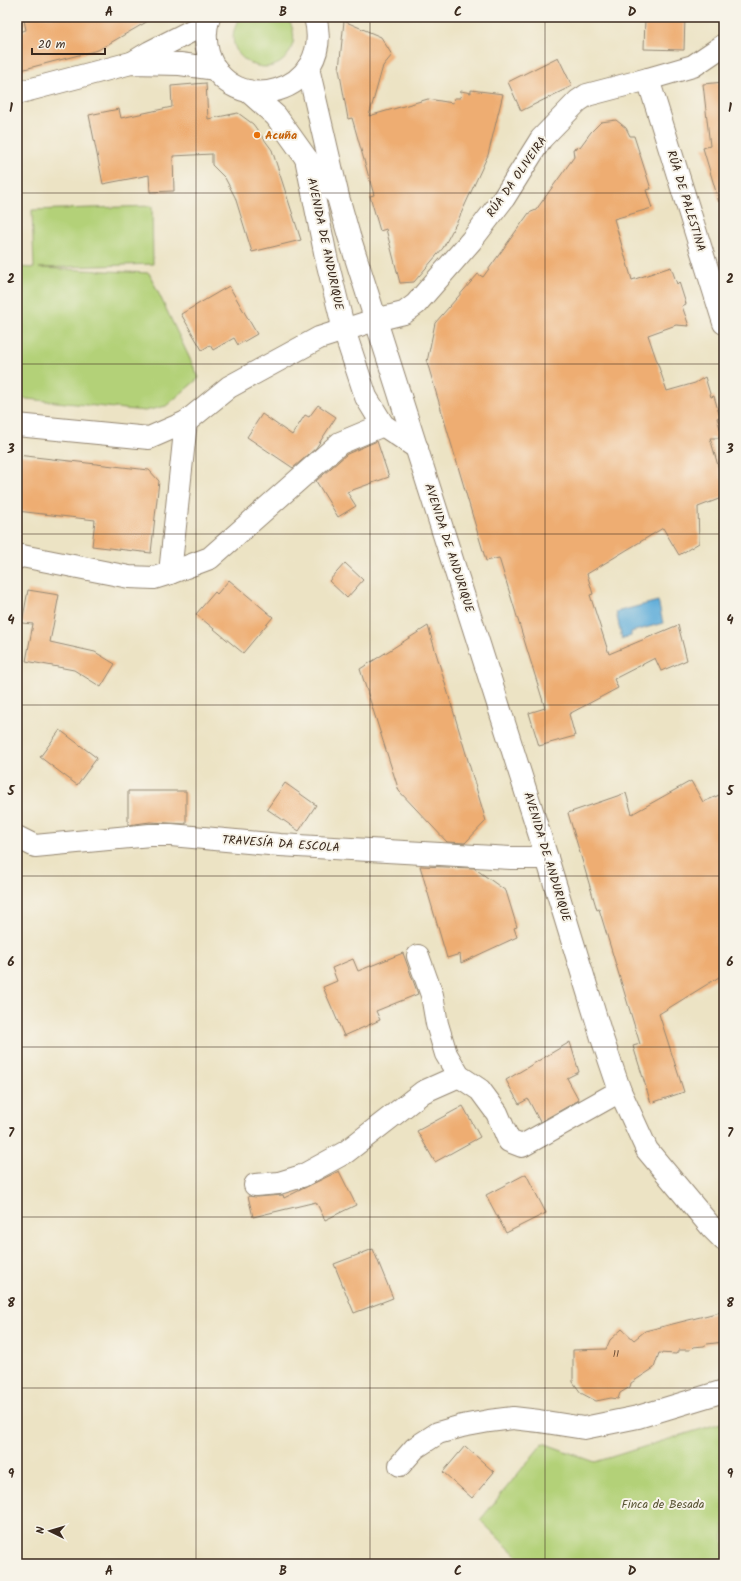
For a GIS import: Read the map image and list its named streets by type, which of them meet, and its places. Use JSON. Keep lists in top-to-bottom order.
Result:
{
  "streets": {
    "street": [
      "RÚA DA OLIVEIRA",
      "RÚA DE PALESTINA",
      "AVENIDA DE ANDURIQUE",
      "TRAVESÍA DA ESCOLA"
    ]
  },
  "crossings": [
    ["RÚA DA OLIVEIRA", "RÚA DE PALESTINA"],
    ["RÚA DA OLIVEIRA", "AVENIDA DE ANDURIQUE"],
    ["AVENIDA DE ANDURIQUE", "TRAVESÍA DA ESCOLA"]
  ],
  "parks": ["Finca de Besada"],
  "places": ["Acuña"],
  "house_numbers": ["11"],
  "scale_bar": "20 m",
  "north": "left",
  "grid": {
    "columns": [
      "A",
      "B",
      "C",
      "D"
    ],
    "rows": [
      "1",
      "2",
      "3",
      "4",
      "5",
      "6",
      "7",
      "8",
      "9"
    ]
  }
}
